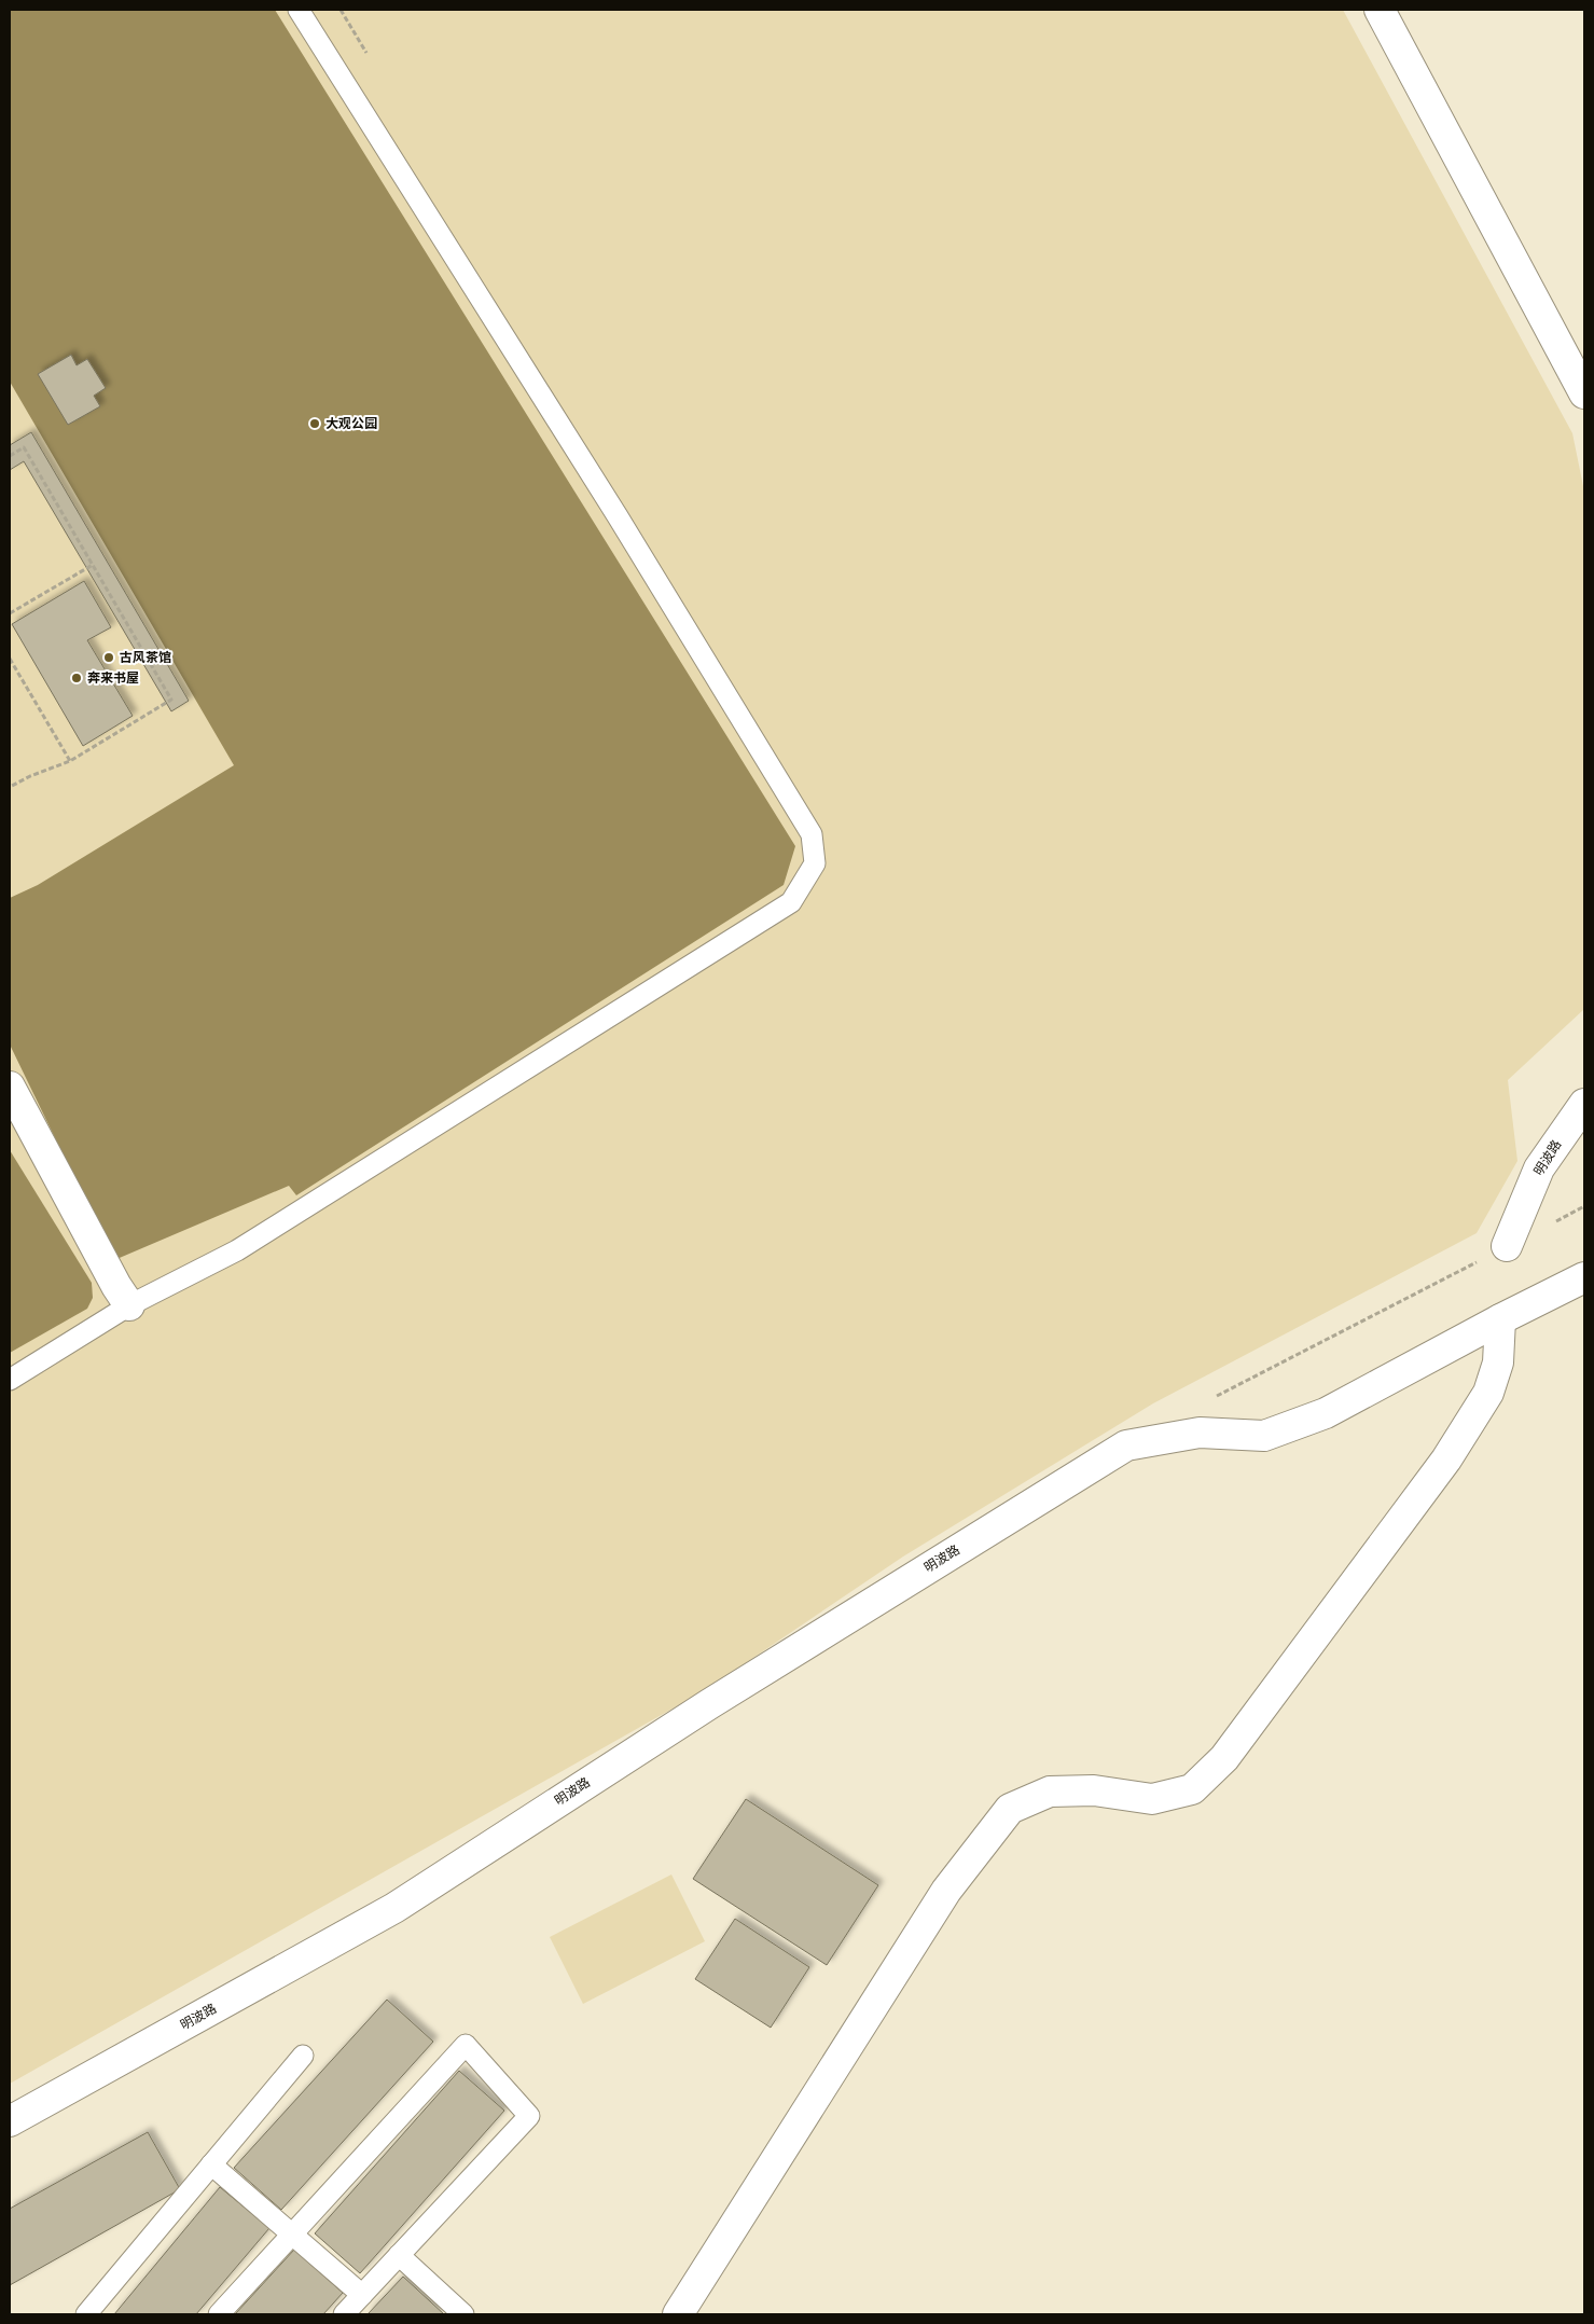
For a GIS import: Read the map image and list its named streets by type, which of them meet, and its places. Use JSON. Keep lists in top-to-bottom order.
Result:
{
  "streets": {
    "street": ["明波路"]
  },
  "places": ["大观公园", "古风茶馆", "奔来书屋"]
}
